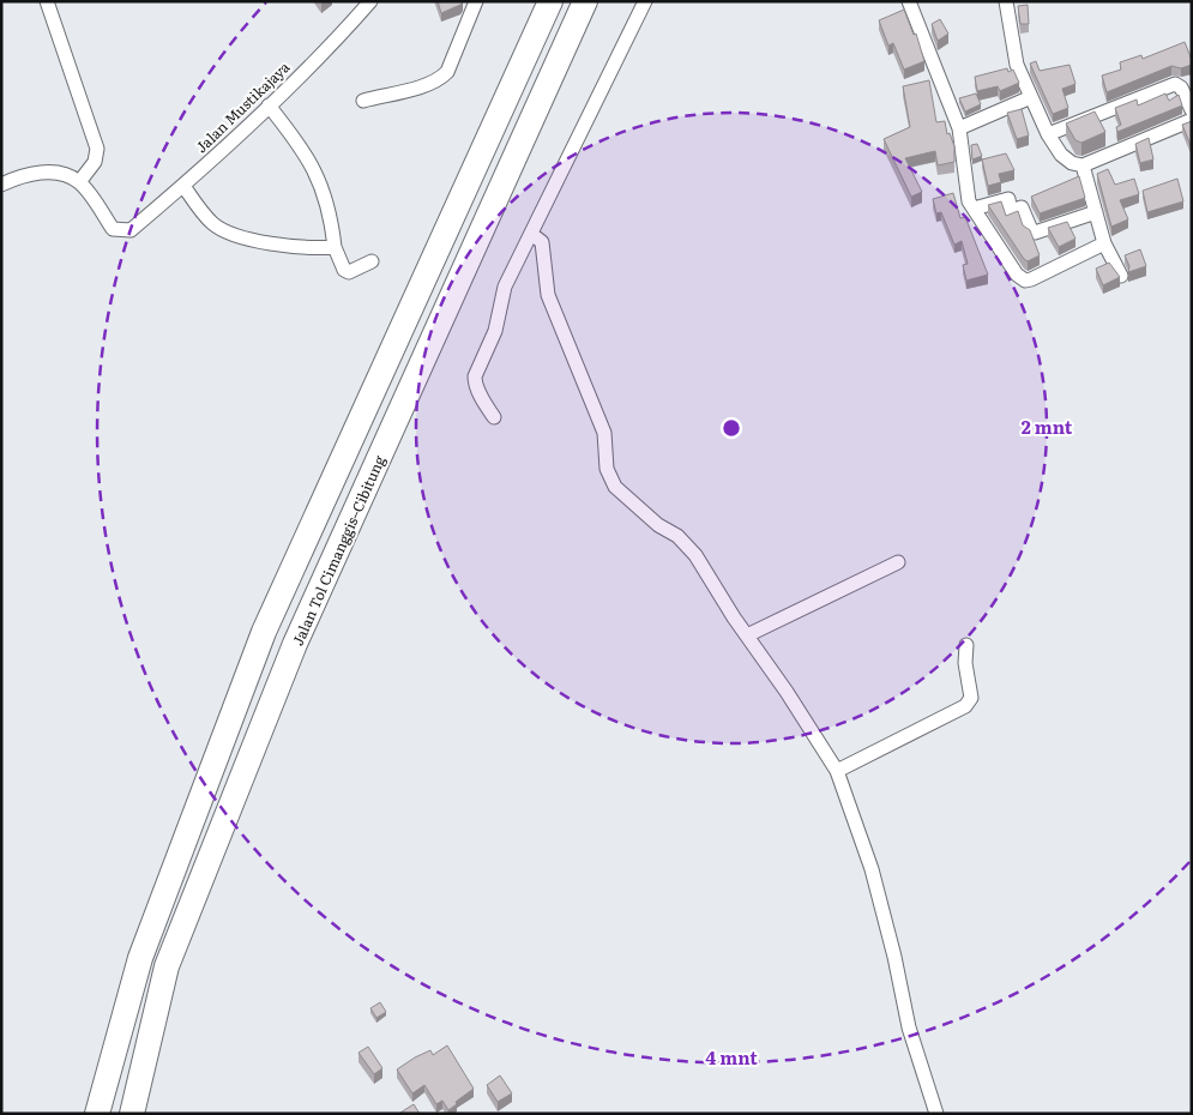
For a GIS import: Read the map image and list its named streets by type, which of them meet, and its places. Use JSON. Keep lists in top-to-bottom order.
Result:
{
  "streets": {
    "highway": ["Jalan Tol Cimanggis–Cibitung"],
    "street": ["Jalan Mustikajaya"]
  },
  "rings": ["2 mnt", "4 mnt"]
}
